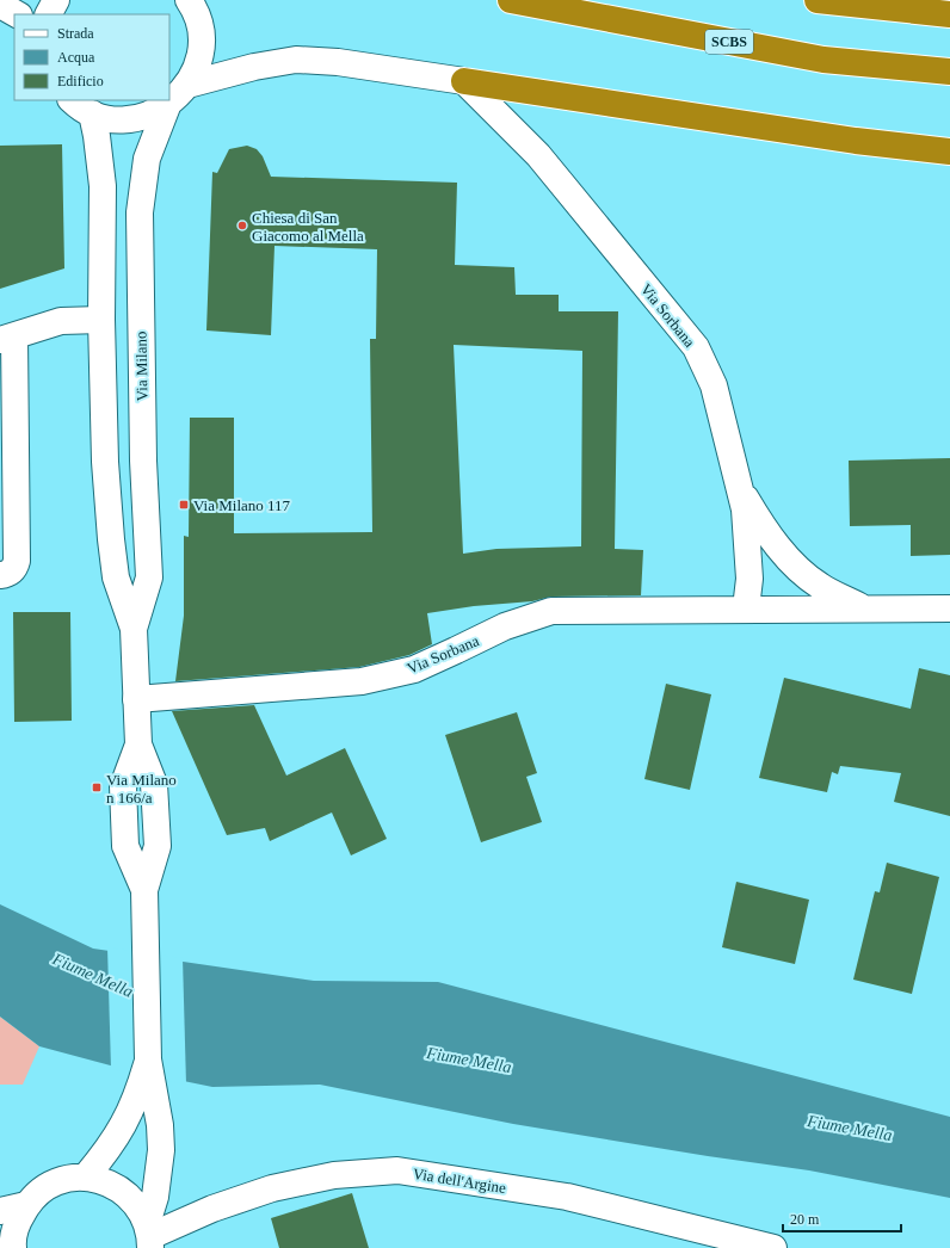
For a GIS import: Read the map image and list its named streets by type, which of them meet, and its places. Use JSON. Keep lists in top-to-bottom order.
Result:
{
  "streets": {
    "highway": ["SCBS"],
    "street": ["Via Sorbana", "Via Milano", "Via dell'Argine"]
  },
  "crossings": [
    ["Via Sorbana", "Via Milano"],
    ["Via Milano", "Via dell'Argine"]
  ],
  "water": ["Fiume Mella"],
  "places": {
    "other": ["Chiesa di San Giacomo al Mella"],
    "transit": ["Via Milano 117", "Via Milano n 166/a"]
  },
  "legend": ["Strada", "Acqua", "Edificio"],
  "scale_bar": "20 m"
}
